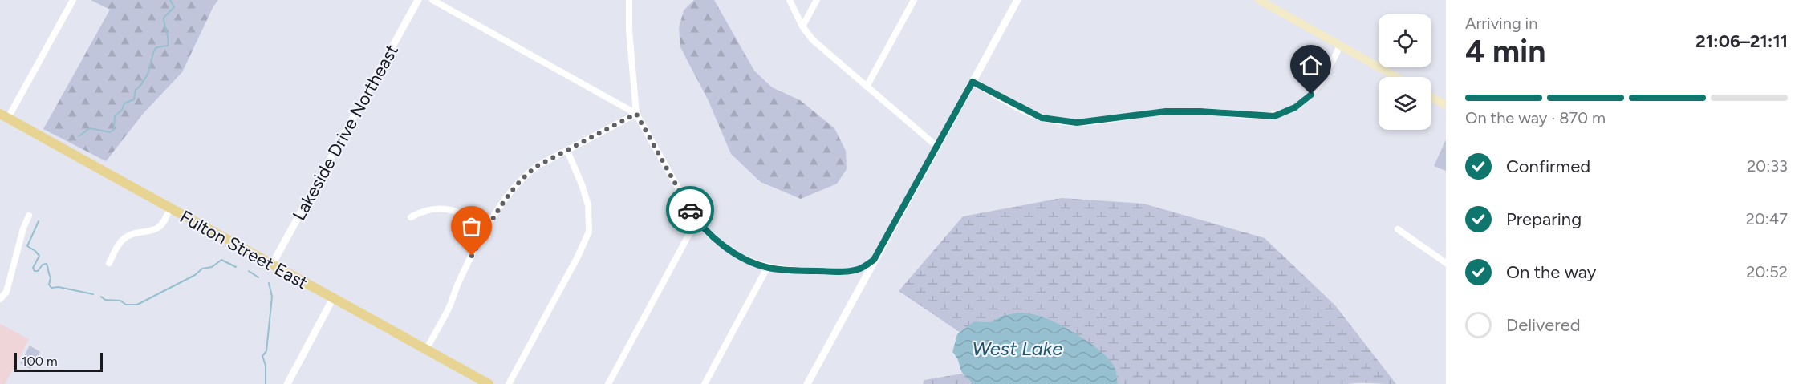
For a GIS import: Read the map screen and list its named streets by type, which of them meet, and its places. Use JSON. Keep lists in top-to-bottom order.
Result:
{
  "streets": {
    "main road": ["Fulton Street East"],
    "street": ["Lakeside Drive Northeast"]
  },
  "crossings": [
    ["Lakeside Drive Northeast", "Fulton Street East"]
  ],
  "water": ["West Lake"],
  "scale_bar": "100 m",
  "page": {
    "heading": ["4 min", "Arriving in", "21:06–21:11"],
    "bar": "On the way · 870 m",
    "list": [
      ["Confirmed", "20:33"],
      ["Preparing", "20:47"],
      ["On the way", "20:52"],
      "Delivered"
    ],
    "scale": "100 m"
  }
}
